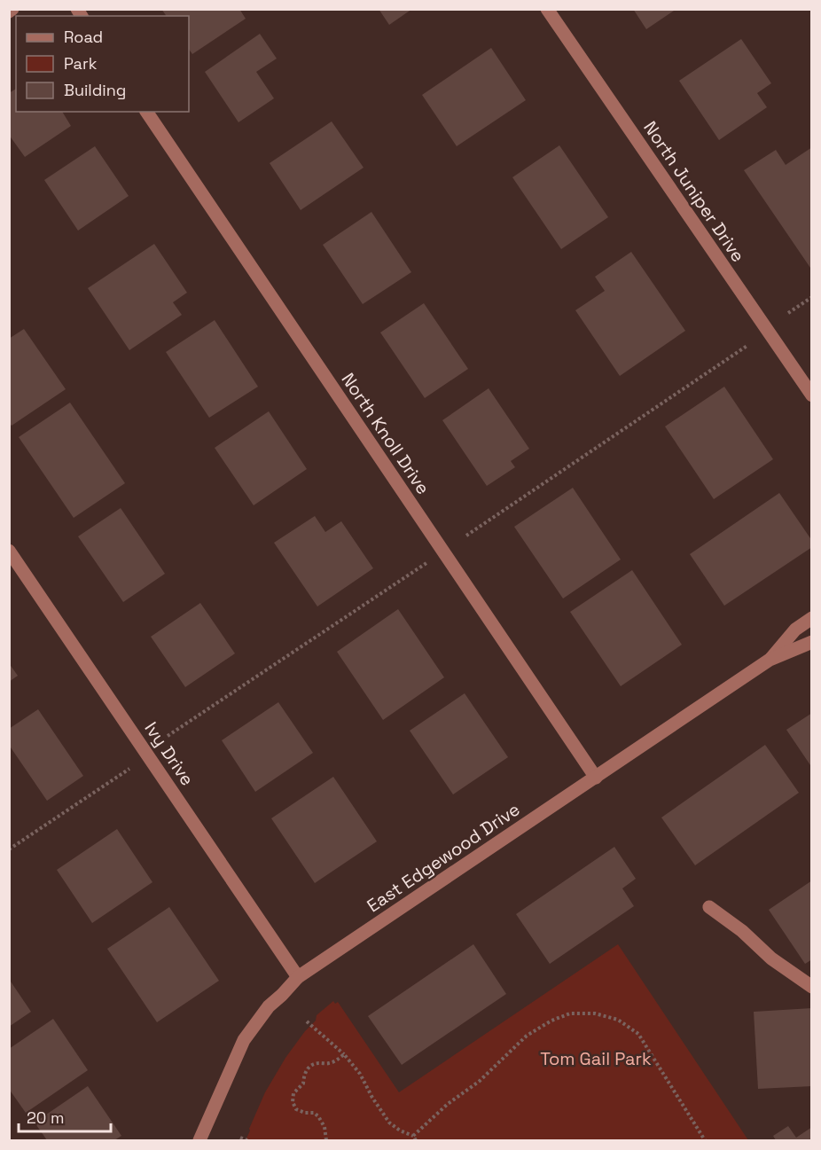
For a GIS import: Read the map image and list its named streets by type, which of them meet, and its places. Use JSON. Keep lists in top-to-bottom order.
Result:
{
  "streets": {
    "street": [
      "North Juniper Drive",
      "North Knoll Drive",
      "Ivy Drive",
      "East Edgewood Drive"
    ]
  },
  "crossings": [
    ["North Knoll Drive", "East Edgewood Drive"],
    ["Ivy Drive", "East Edgewood Drive"]
  ],
  "parks": ["Tom Gail Park"],
  "legend": ["Road", "Park", "Building"],
  "scale_bar": "20 m"
}
